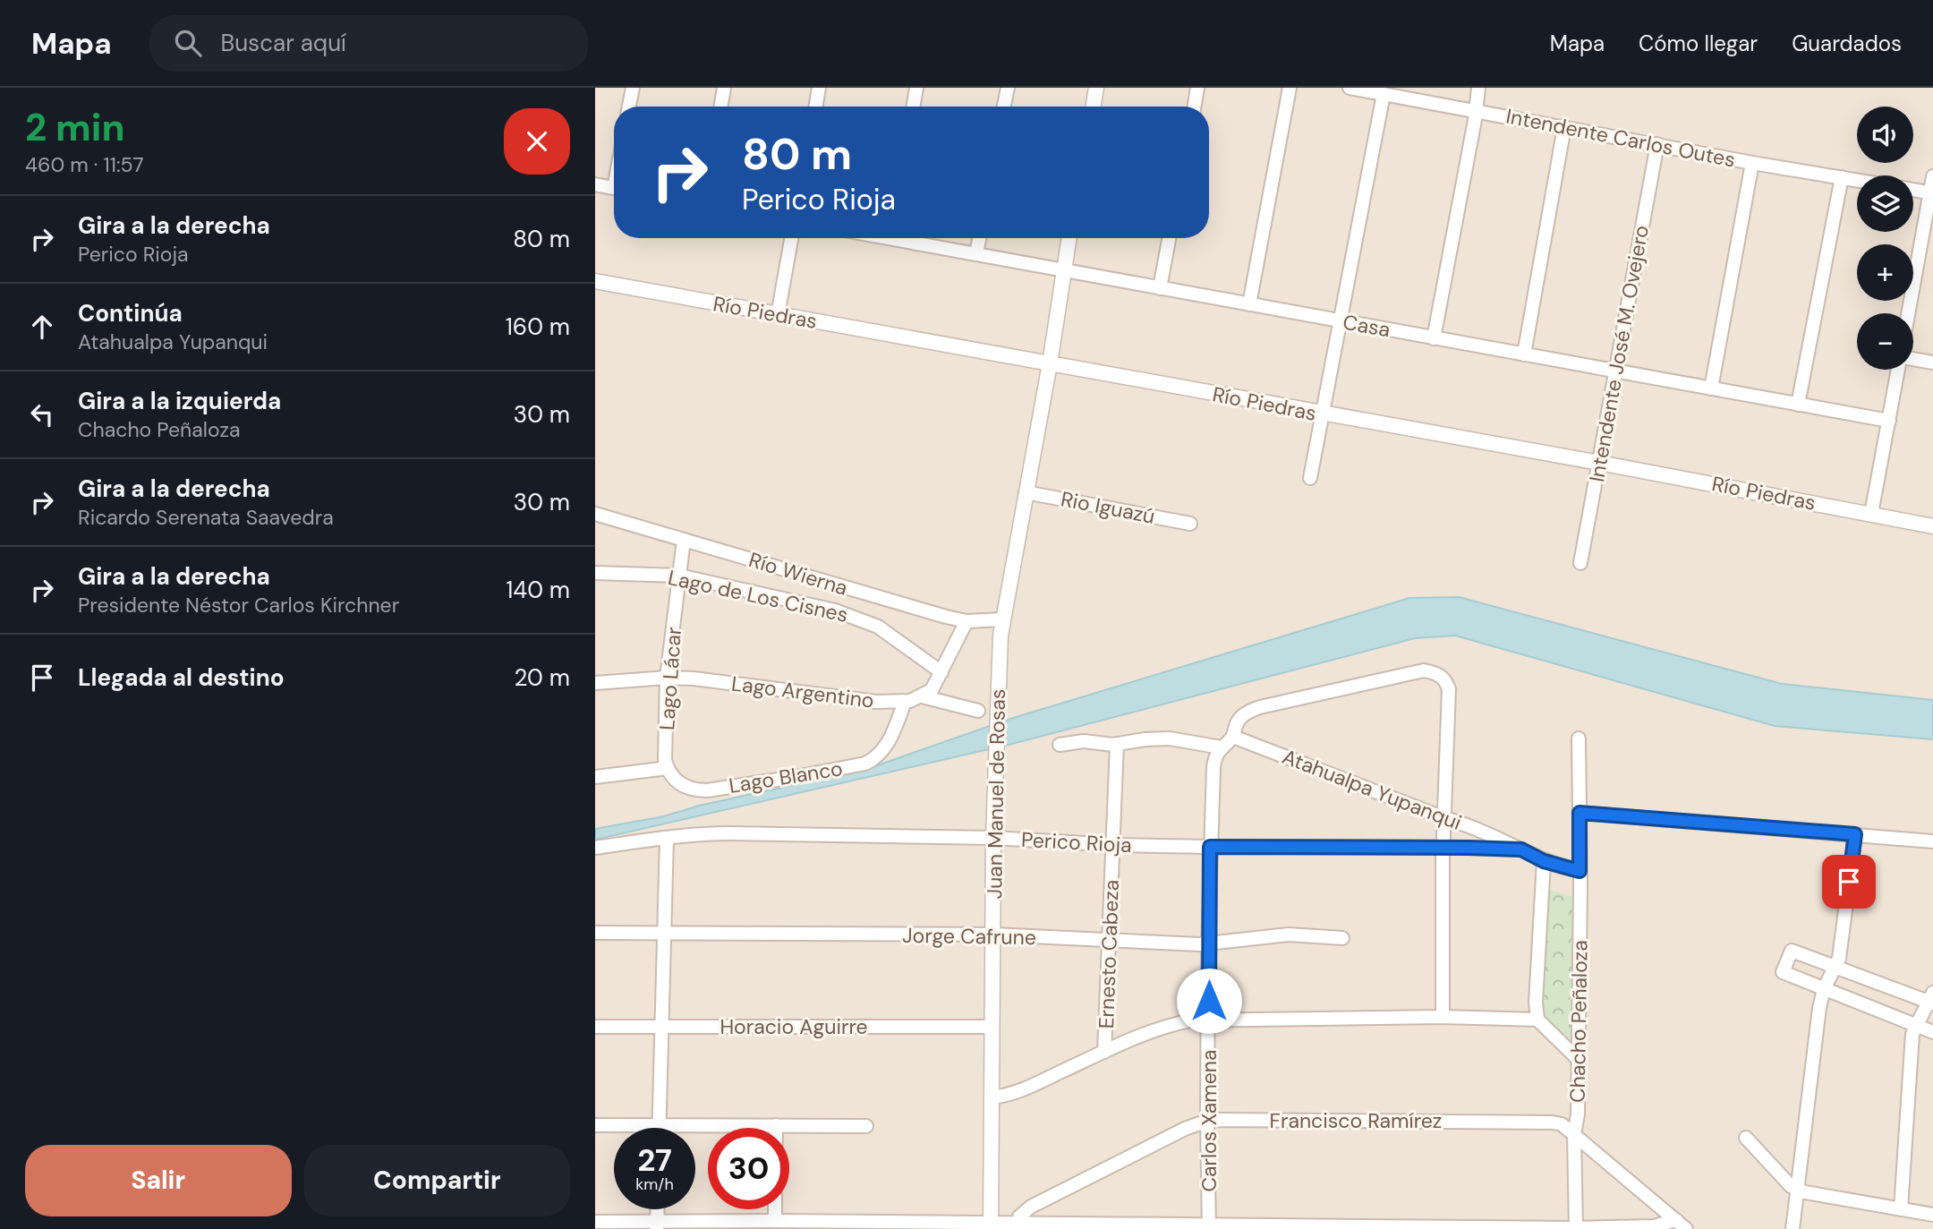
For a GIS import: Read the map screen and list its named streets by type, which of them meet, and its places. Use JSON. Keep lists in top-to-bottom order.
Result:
{
  "streets": {
    "street": [
      "Intendente Carlos Outes",
      "Río Piedras",
      "Casa",
      "Intendente José M. Ovejero",
      "Rio Iguazú",
      "Río Wierna",
      "Lago de Los Cisnes",
      "Lago Lácar",
      "Lago Argentino",
      "Lago Blanco",
      "Atahualpa Yupanqui",
      "Juan Manuel de Rosas",
      "Perico Rioja",
      "Jorge Cafrune",
      "Ernesto Cabeza",
      "Chacho Peñaloza",
      "Horacio Aguirre",
      "Carlos Xamena",
      "Francisco Ramírez"
    ]
  },
  "crossings": [
    ["Intendente Carlos Outes", "Intendente José M. Ovejero"],
    ["Río Piedras", "Intendente José M. Ovejero"],
    ["Río Piedras", "Juan Manuel de Rosas"],
    ["Casa", "Intendente José M. Ovejero"],
    ["Casa", "Juan Manuel de Rosas"],
    ["Rio Iguazú", "Juan Manuel de Rosas"],
    ["Río Wierna", "Lago Lácar"],
    ["Río Wierna", "Juan Manuel de Rosas"],
    ["Lago de Los Cisnes", "Lago Lácar"],
    ["Lago Lácar", "Lago Argentino"],
    ["Lago Lácar", "Lago Blanco"],
    ["Lago Argentino", "Lago Blanco"],
    ["Atahualpa Yupanqui", "Perico Rioja"],
    ["Atahualpa Yupanqui", "Chacho Peñaloza"],
    ["Juan Manuel de Rosas", "Perico Rioja"],
    ["Juan Manuel de Rosas", "Jorge Cafrune"],
    ["Juan Manuel de Rosas", "Horacio Aguirre"],
    ["Perico Rioja", "Ernesto Cabeza"],
    ["Perico Rioja", "Carlos Xamena"],
    ["Jorge Cafrune", "Ernesto Cabeza"],
    ["Jorge Cafrune", "Carlos Xamena"],
    ["Chacho Peñaloza", "Francisco Ramírez"],
    ["Carlos Xamena", "Francisco Ramírez"]
  ],
  "page": {
    "header": "Mapa",
    "search": "Buscar aquí",
    "nav": ["Mapa", "Cómo llegar", "Guardados"],
    "heading": ["2 min", "460 m · 11:57"],
    "map_buttons": ["+", "−"],
    "turn": ["80 m", "Perico Rioja"],
    "list": [
      {
        "name": "Gira a la derecha",
        "note": "Perico Rioja",
        "value": "80 m"
      },
      {
        "name": "Continúa",
        "note": "Atahualpa Yupanqui",
        "value": "160 m"
      },
      {
        "name": "Gira a la izquierda",
        "note": "Chacho Peñaloza",
        "value": "30 m"
      },
      {
        "name": "Gira a la derecha",
        "note": "Ricardo Serenata Saavedra",
        "value": "30 m"
      },
      {
        "name": "Gira a la derecha",
        "note": "Presidente Néstor Carlos Kirchner",
        "value": "140 m"
      },
      {
        "name": "Llegada al destino",
        "value": "20 m"
      }
    ],
    "speed": "27 km/h",
    "limit": "30",
    "buttons": ["Salir", "Compartir"]
  }
}
